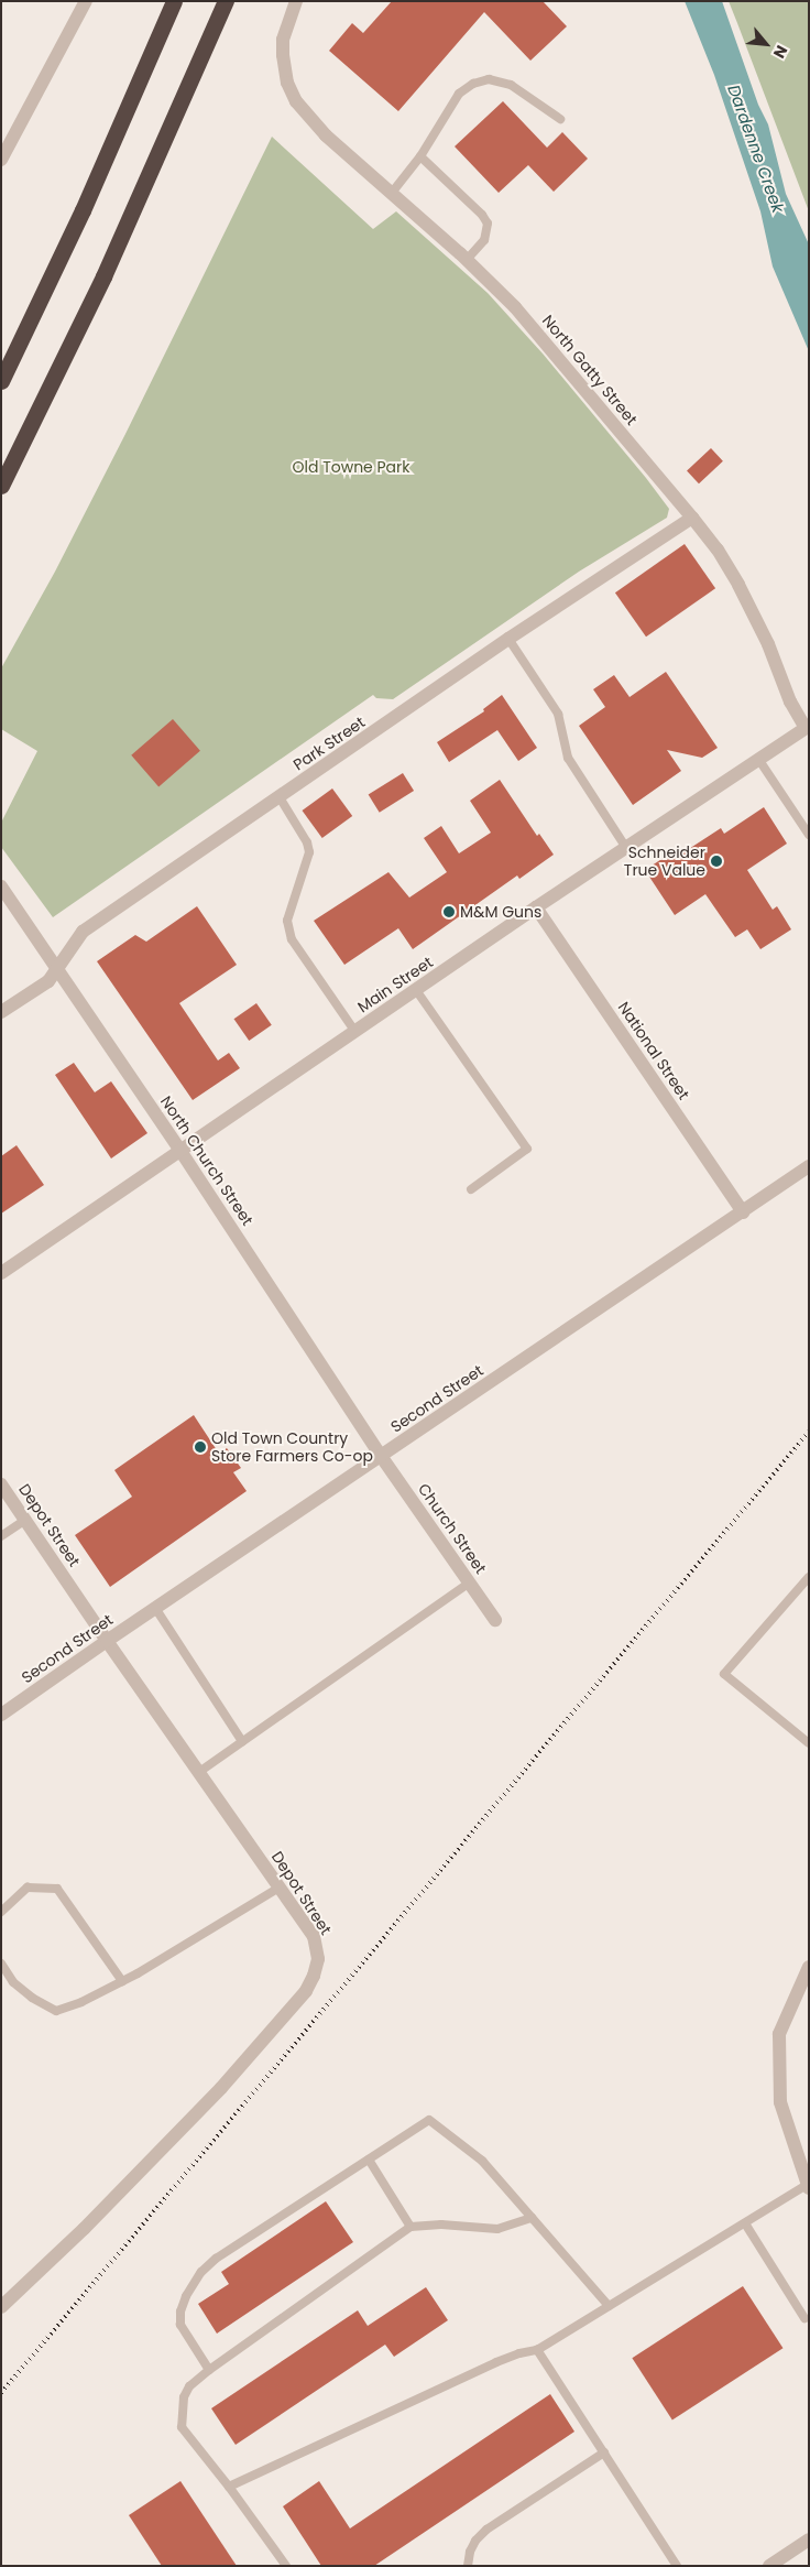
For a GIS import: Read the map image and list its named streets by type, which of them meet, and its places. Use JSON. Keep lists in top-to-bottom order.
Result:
{
  "streets": {
    "street": [
      "North Gatty Street",
      "Park Street",
      "Main Street",
      "National Street",
      "North Church Street",
      "Second Street",
      "Depot Street",
      "Church Street"
    ]
  },
  "crossings": [
    ["North Gatty Street", "Park Street"],
    ["North Gatty Street", "Main Street"],
    ["Park Street", "North Church Street"],
    ["Main Street", "National Street"],
    ["Main Street", "North Church Street"],
    ["National Street", "Second Street"],
    ["North Church Street", "Second Street"],
    ["North Church Street", "Church Street"],
    ["Second Street", "Depot Street"],
    ["Second Street", "Church Street"]
  ],
  "water": ["Dardenne Creek"],
  "parks": ["Old Towne Park"],
  "places": ["Schneider True Value", "M&M Guns", "Old Town Country Store Farmers Co-op"],
  "north": "bottom right"
}
